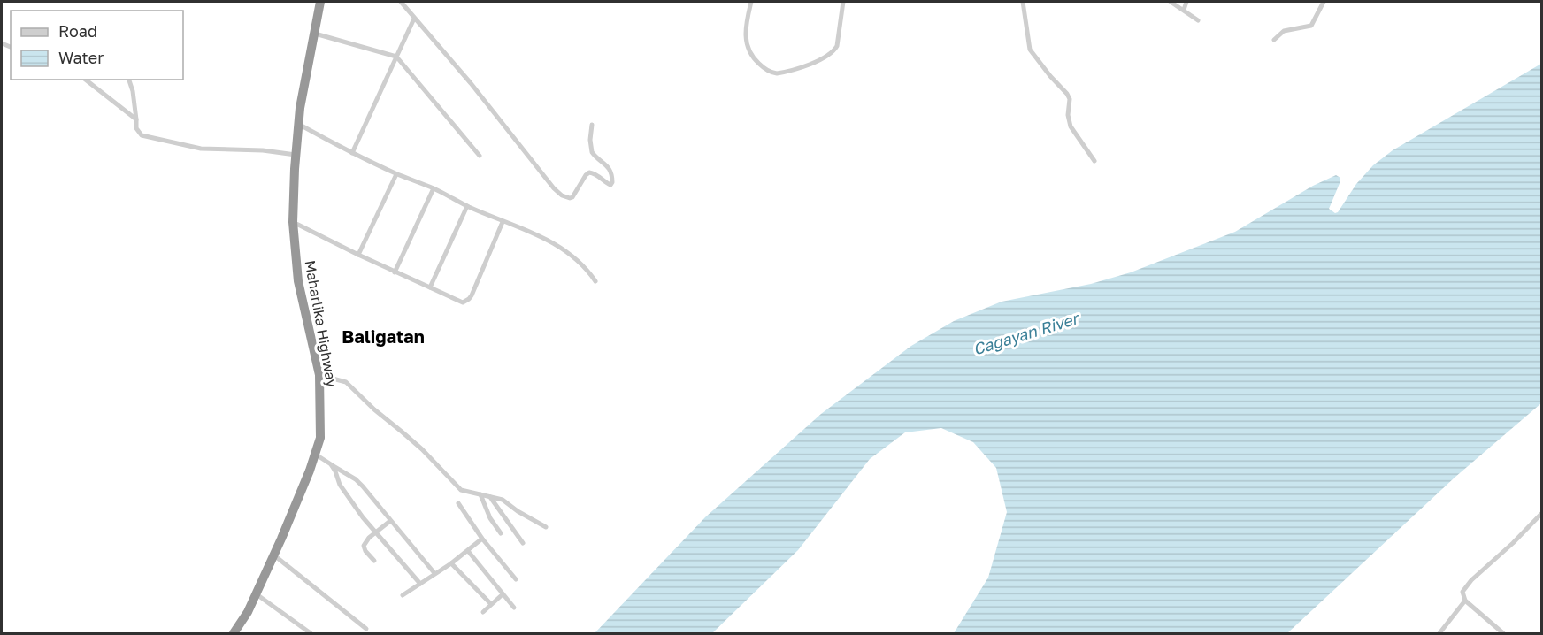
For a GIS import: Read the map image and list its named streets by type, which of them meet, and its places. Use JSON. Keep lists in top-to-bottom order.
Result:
{
  "streets": {
    "highway": ["Maharlika Highway"]
  },
  "districts": ["Baligatan"],
  "water": ["Cagayan River"],
  "legend": ["Road", "Water"]
}
